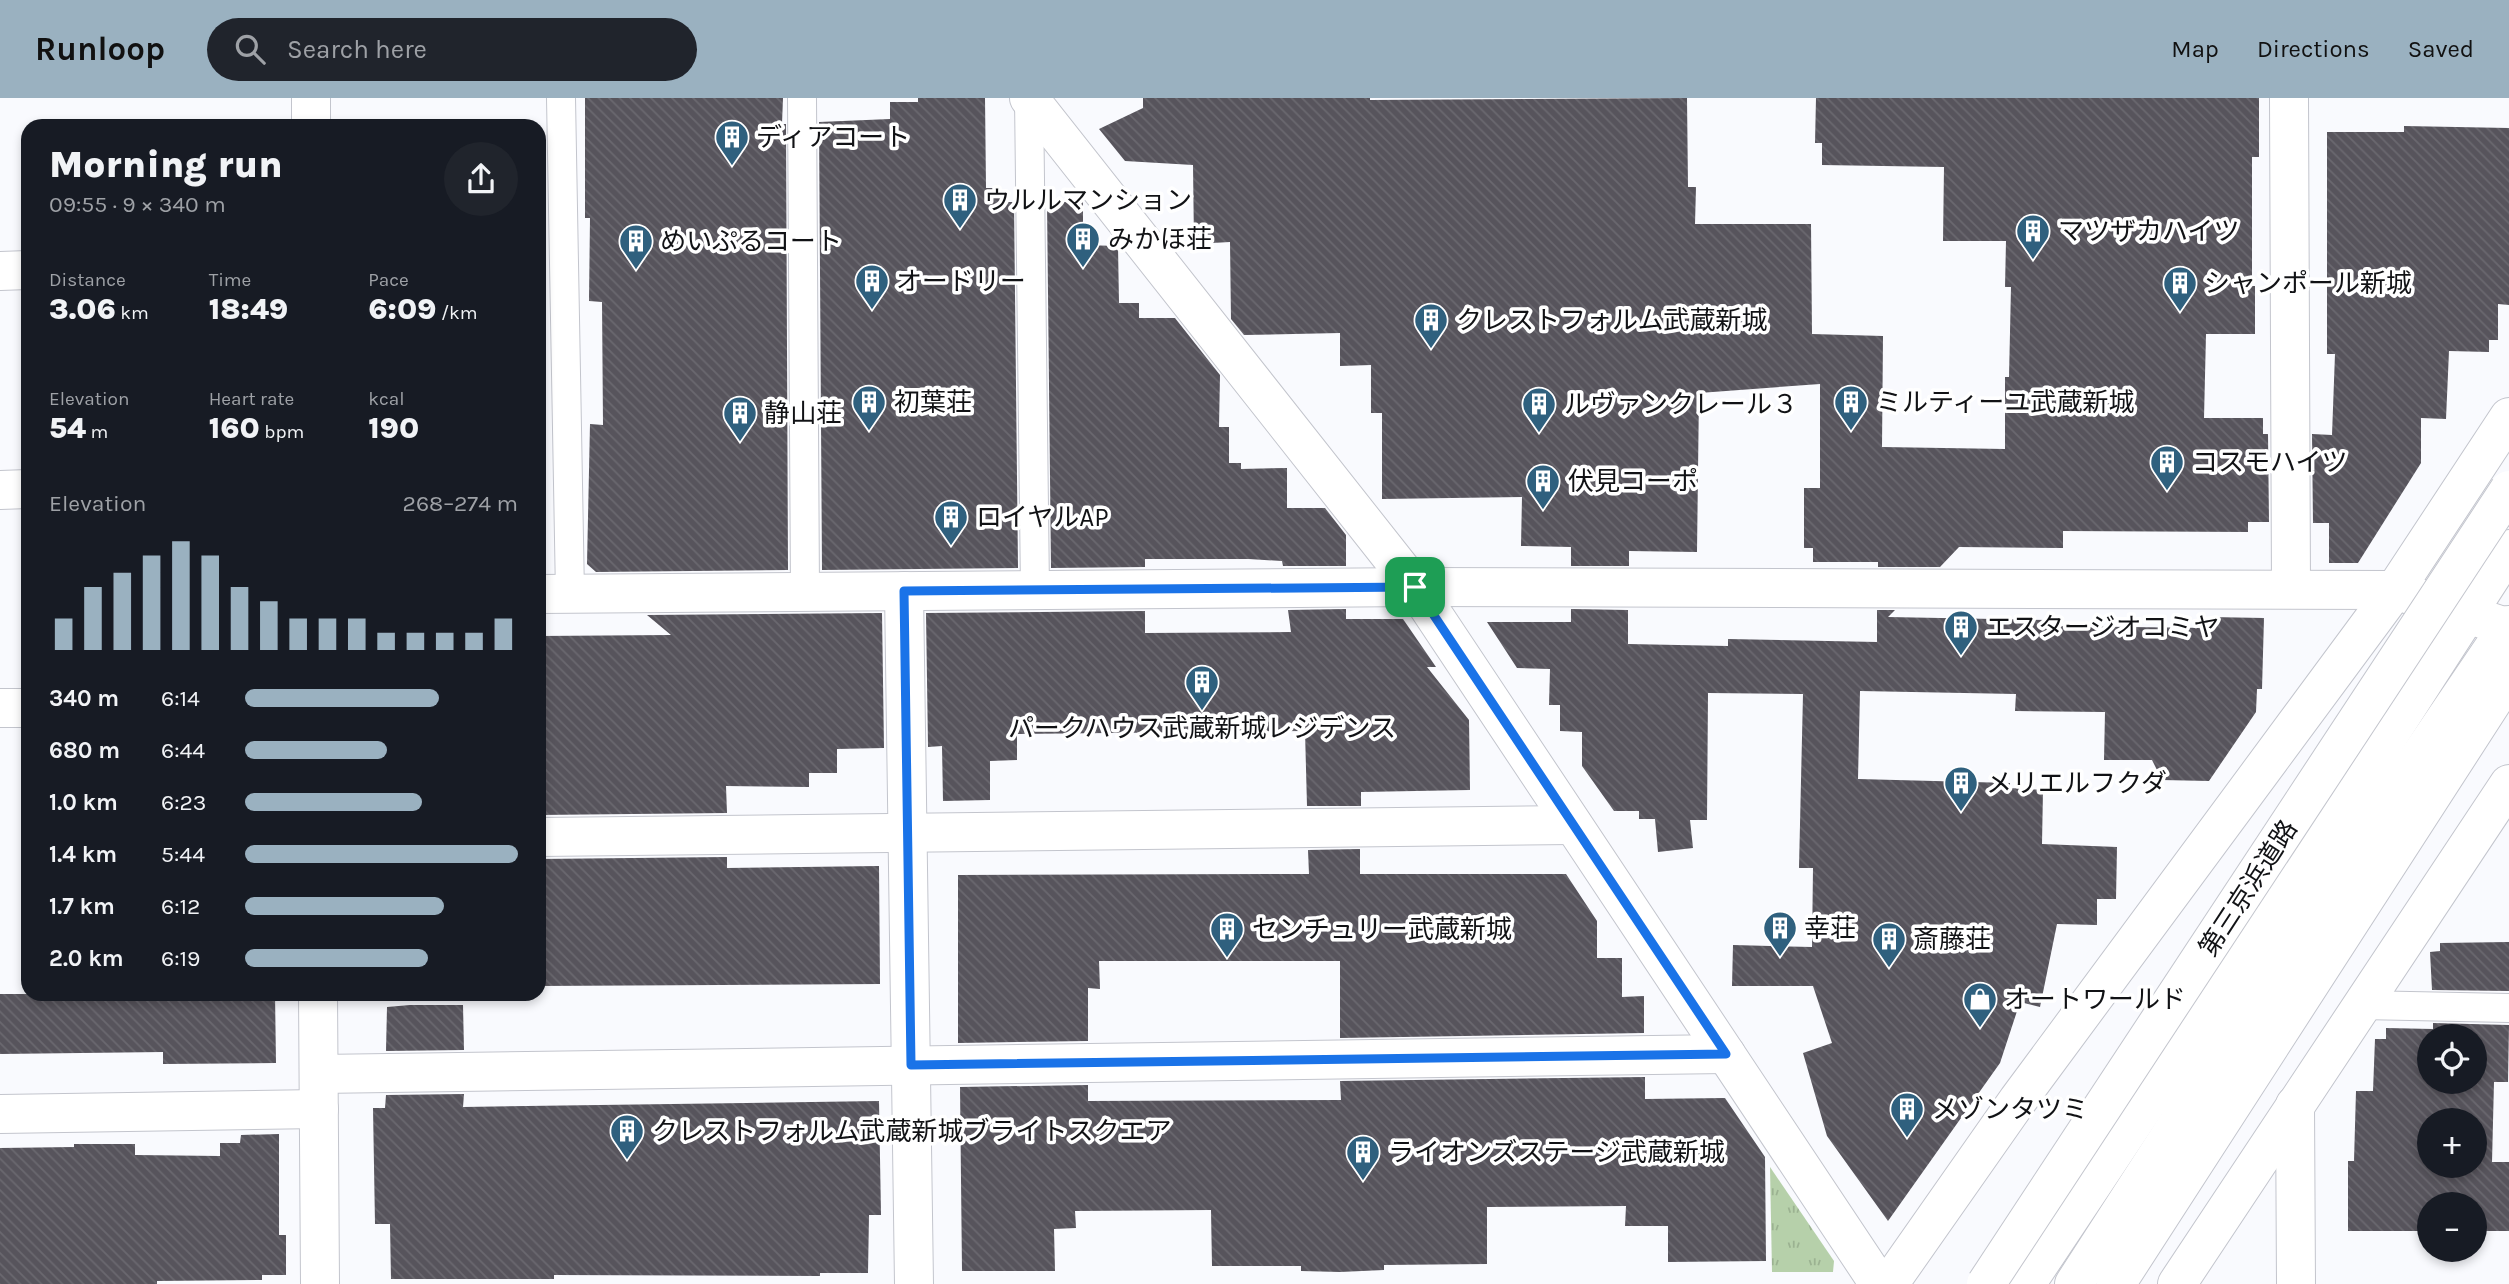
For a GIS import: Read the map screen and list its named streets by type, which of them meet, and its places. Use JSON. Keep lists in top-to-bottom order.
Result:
{
  "streets": {
    "main road": ["第三京浜道路"]
  },
  "places": {
    "building": [
      "ディアコート",
      "ウルルマンション",
      "マツザカハイツ",
      "みかほ荘",
      "めいぷるコート",
      "オードリー",
      "シャンポール新城",
      "クレストフォルム武蔵新城",
      "初葉荘",
      "ミルティーユ武蔵新城",
      "ルヴァンクレール３",
      "静山荘",
      "コスモハイツ",
      "伏見コーポ",
      "ロイヤルAP",
      "エスタージオコミヤ",
      "パークハウス武蔵新城レジデンス",
      "メリエルフクダ",
      "幸荘",
      "センチュリー武蔵新城",
      "斎藤荘",
      "メゾンタツミ",
      "クレストフォルム武蔵新城ブライトスクエア",
      "ライオンズステージ武蔵新城"
    ],
    "shop": ["オートワールド"]
  },
  "page": {
    "header": "Runloop",
    "search": "Search here",
    "nav": ["Map", "Directions", "Saved"],
    "heading": ["Morning run", "09:55 · 9 × 340 m"],
    "stats": [
      ["Distance", "3.06 km"],
      ["Time", "18:49"],
      ["Pace", "6:09 /km"],
      ["Elevation", "54 m"],
      ["Heart rate", "160 bpm"],
      ["kcal", "190"]
    ],
    "chart": ["Elevation", "268–274 m"],
    "list": [
      {
        "name": "340 m",
        "note": "6:14"
      },
      {
        "name": "680 m",
        "note": "6:44"
      },
      {
        "name": "1.0 km",
        "note": "6:23"
      },
      {
        "name": "1.4 km",
        "note": "5:44"
      },
      {
        "name": "1.7 km",
        "note": "6:12"
      },
      {
        "name": "2.0 km",
        "note": "6:19"
      }
    ],
    "map_buttons": ["+", "−"]
  }
}
